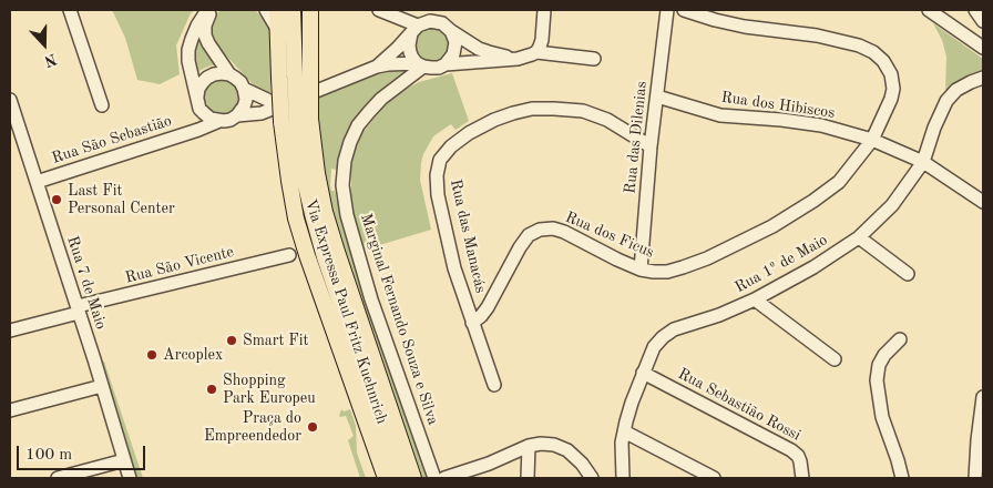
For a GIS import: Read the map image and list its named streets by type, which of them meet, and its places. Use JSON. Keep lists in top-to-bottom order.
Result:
{
  "streets": {
    "main road": ["Via Expressa Paul Fritz Kuehnrich"],
    "street": [
      "Rua dos Hibiscos",
      "Rua das Dilenias",
      "Rua São Sebastião",
      "Rua dos Ficus",
      "Rua das Manacás",
      "Rua 1º de Maio",
      "Rua São Vicente",
      "Rua 7 de Maio",
      "Marginal Fernando Souza e Silva",
      "Rua Sebastião Rossi"
    ]
  },
  "crossings": [
    ["Rua dos Hibiscos", "Rua das Dilenias"],
    ["Rua dos Hibiscos", "Rua dos Ficus"],
    ["Rua dos Hibiscos", "Rua 1º de Maio"],
    ["Rua das Dilenias", "Rua dos Ficus"],
    ["Rua das Dilenias", "Rua das Manacás"],
    ["Rua São Sebastião", "Rua 7 de Maio"],
    ["Rua dos Ficus", "Rua das Manacás"],
    ["Rua 1º de Maio", "Rua Sebastião Rossi"],
    ["Rua São Vicente", "Rua 7 de Maio"]
  ],
  "places": [
    "Last Fit Personal Center",
    "Smart Fit",
    "Arcoplex",
    "Shopping Park Europeu",
    "Praça do Empreendedor"
  ],
  "scale_bar": "100 m",
  "north": "bottom"
}
